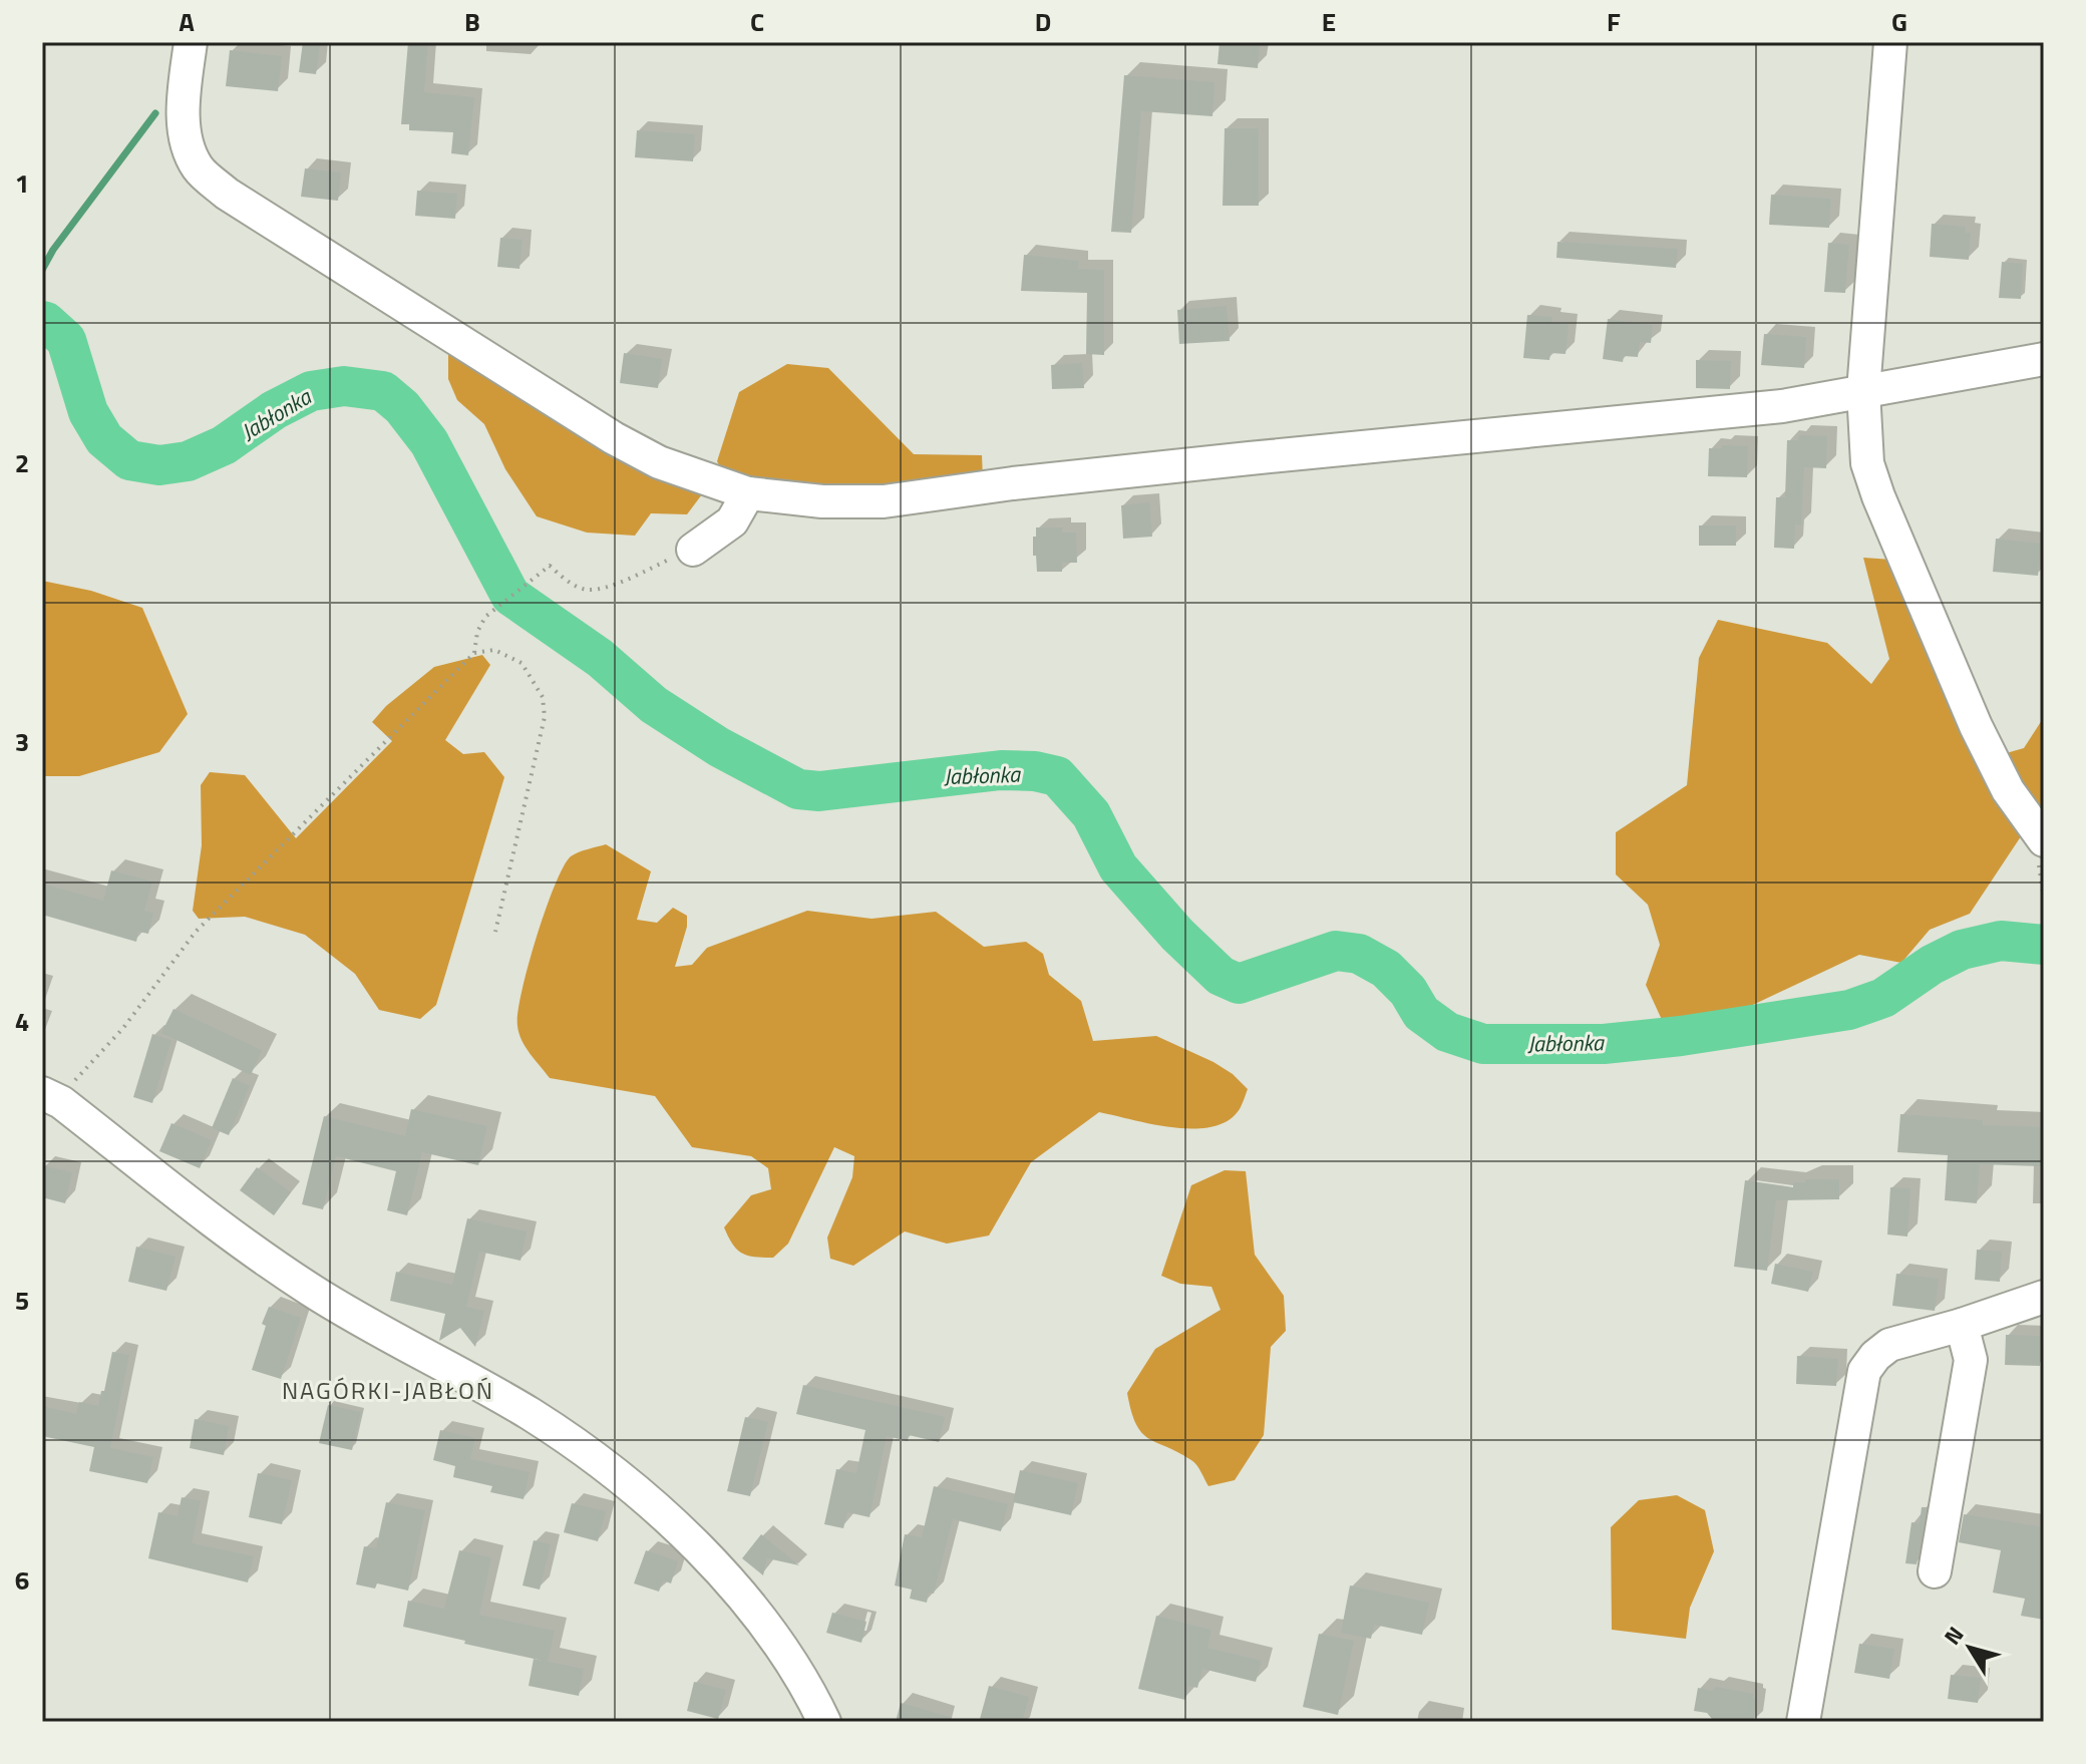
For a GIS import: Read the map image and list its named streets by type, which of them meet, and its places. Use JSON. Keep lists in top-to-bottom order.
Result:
{
  "districts": ["NAGÓRKI-JABŁOŃ"],
  "water": ["Jabłonka"],
  "north": "top left",
  "grid": {
    "columns": [
      "A",
      "B",
      "C",
      "D",
      "E",
      "F",
      "G"
    ],
    "rows": [
      "1",
      "2",
      "3",
      "4",
      "5",
      "6"
    ]
  }
}
